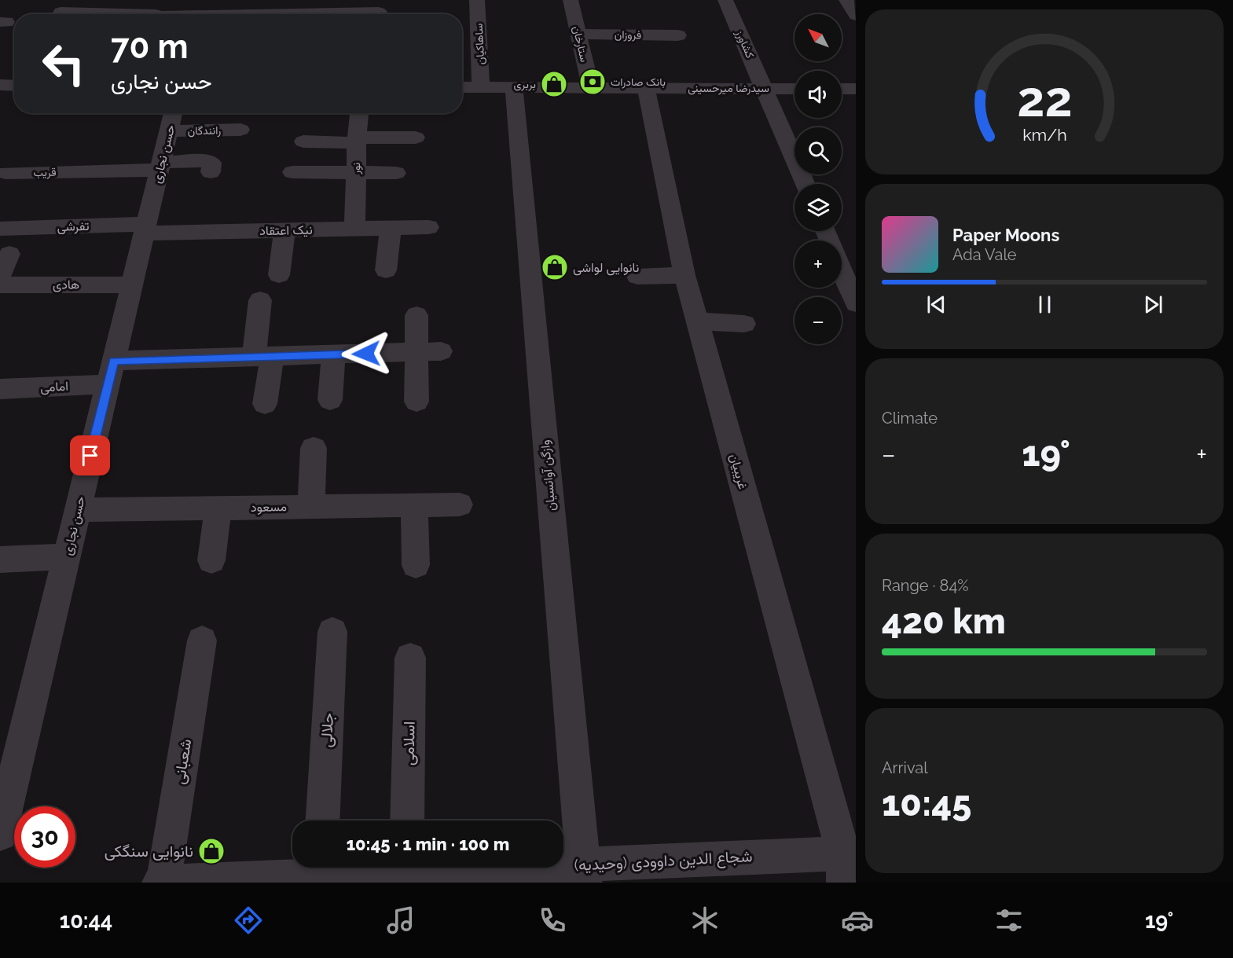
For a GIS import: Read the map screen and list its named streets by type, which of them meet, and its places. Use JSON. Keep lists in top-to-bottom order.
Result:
{
  "streets": {
    "street": [
      "فروزان",
      "ساهاکیان",
      "ستارخان",
      "کشاورز",
      "سیدرضا میرحسینی",
      "رانندگان",
      "حسن نجاری",
      "نور",
      "قریب",
      "تفرشی",
      "نیک اعتقاد",
      "هادی",
      "امامی",
      "غریبیان",
      "وازگن آوانسیان",
      "مسعود",
      "جلالی",
      "اسلامی",
      "شعبانی",
      "شجاع الدین داوودی (وحیدیه)"
    ]
  },
  "crossings": [
    ["فروزان", "ستارخان"],
    ["ساهاکیان", "سیدرضا میرحسینی"],
    ["ستارخان", "سیدرضا میرحسینی"],
    ["کشاورز", "سیدرضا میرحسینی"],
    ["سیدرضا میرحسینی", "غریبیان"],
    ["سیدرضا میرحسینی", "وازگن آوانسیان"],
    ["رانندگان", "حسن نجاری"],
    ["حسن نجاری", "قریب"],
    ["حسن نجاری", "تفرشی"],
    ["حسن نجاری", "نیک اعتقاد"],
    ["حسن نجاری", "هادی"],
    ["حسن نجاری", "امامی"],
    ["حسن نجاری", "مسعود"],
    ["نور", "نیک اعتقاد"],
    ["تفرشی", "نیک اعتقاد"],
    ["غریبیان", "شجاع الدین داوودی (وحیدیه)"],
    ["وازگن آوانسیان", "شجاع الدین داوودی (وحیدیه)"],
    ["شعبانی", "شجاع الدین داوودی (وحیدیه)"]
  ],
  "places": {
    "bank": ["بانک صادرات"],
    "shop": ["بربری", "نانوایی لواشی", "نانوایی سنگکی"]
  },
  "north": "top left",
  "page": {
    "map_buttons": ["+", "−"],
    "turn": ["70 m", "حسن نجاری"],
    "song": ["Paper Moons", "Ada Vale"],
    "tile": [
      "Climate",
      ["Range · 84%", "420 km"],
      ["Arrival", "10:45"]
    ],
    "heat": ["−", "19°", "+"],
    "limit": "30",
    "trip": "10:45 · 1 min · 100 m",
    "tabs": ["10:44", "19°"],
    "gauge": ["22", "km/h"]
  }
}
